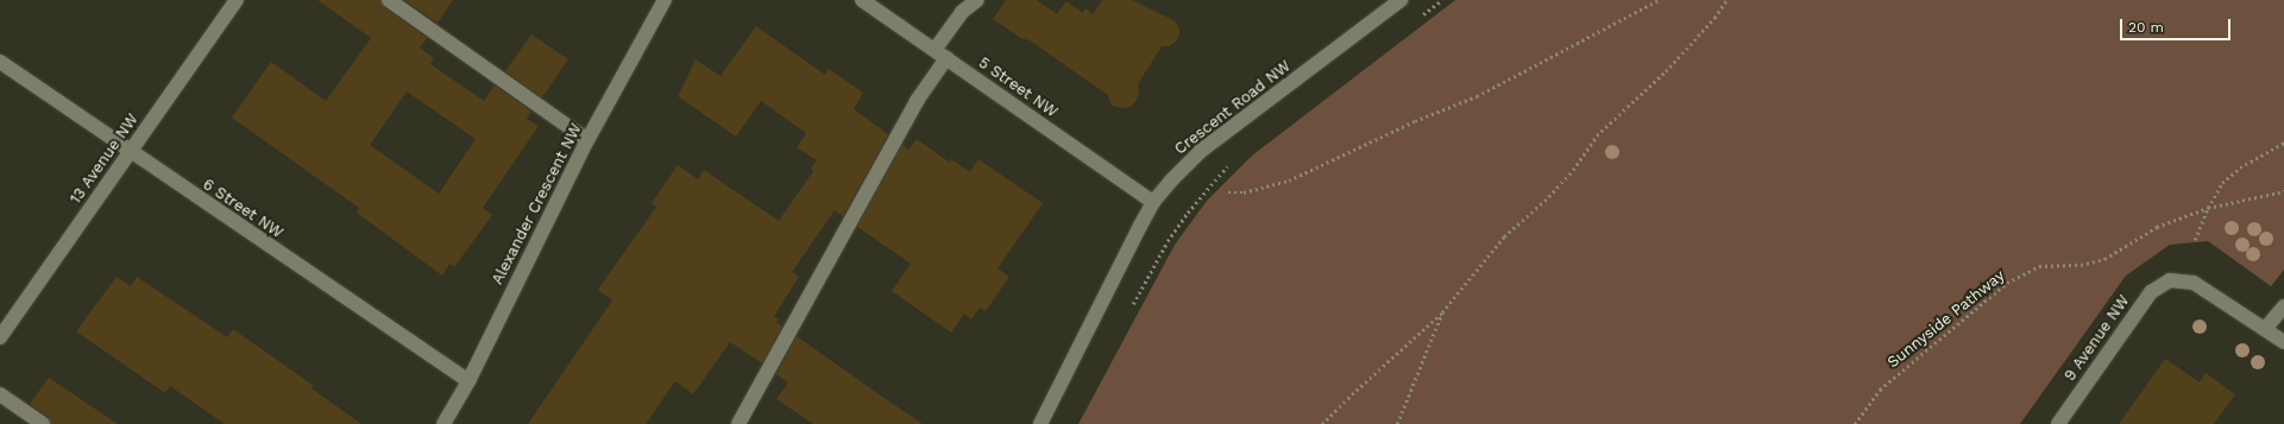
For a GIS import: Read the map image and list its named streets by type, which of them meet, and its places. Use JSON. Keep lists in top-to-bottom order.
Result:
{
  "streets": {
    "street": [
      "5 Street NW",
      "Crescent Road NW",
      "13 Avenue NW",
      "Alexander Crescent NW",
      "6 Street NW",
      "9 Avenue NW"
    ],
    "path": ["Sunnyside Pathway"]
  },
  "crossings": [
    ["5 Street NW", "Crescent Road NW"],
    ["13 Avenue NW", "6 Street NW"],
    ["Alexander Crescent NW", "6 Street NW"]
  ],
  "scale_bar": "20 m"
}
